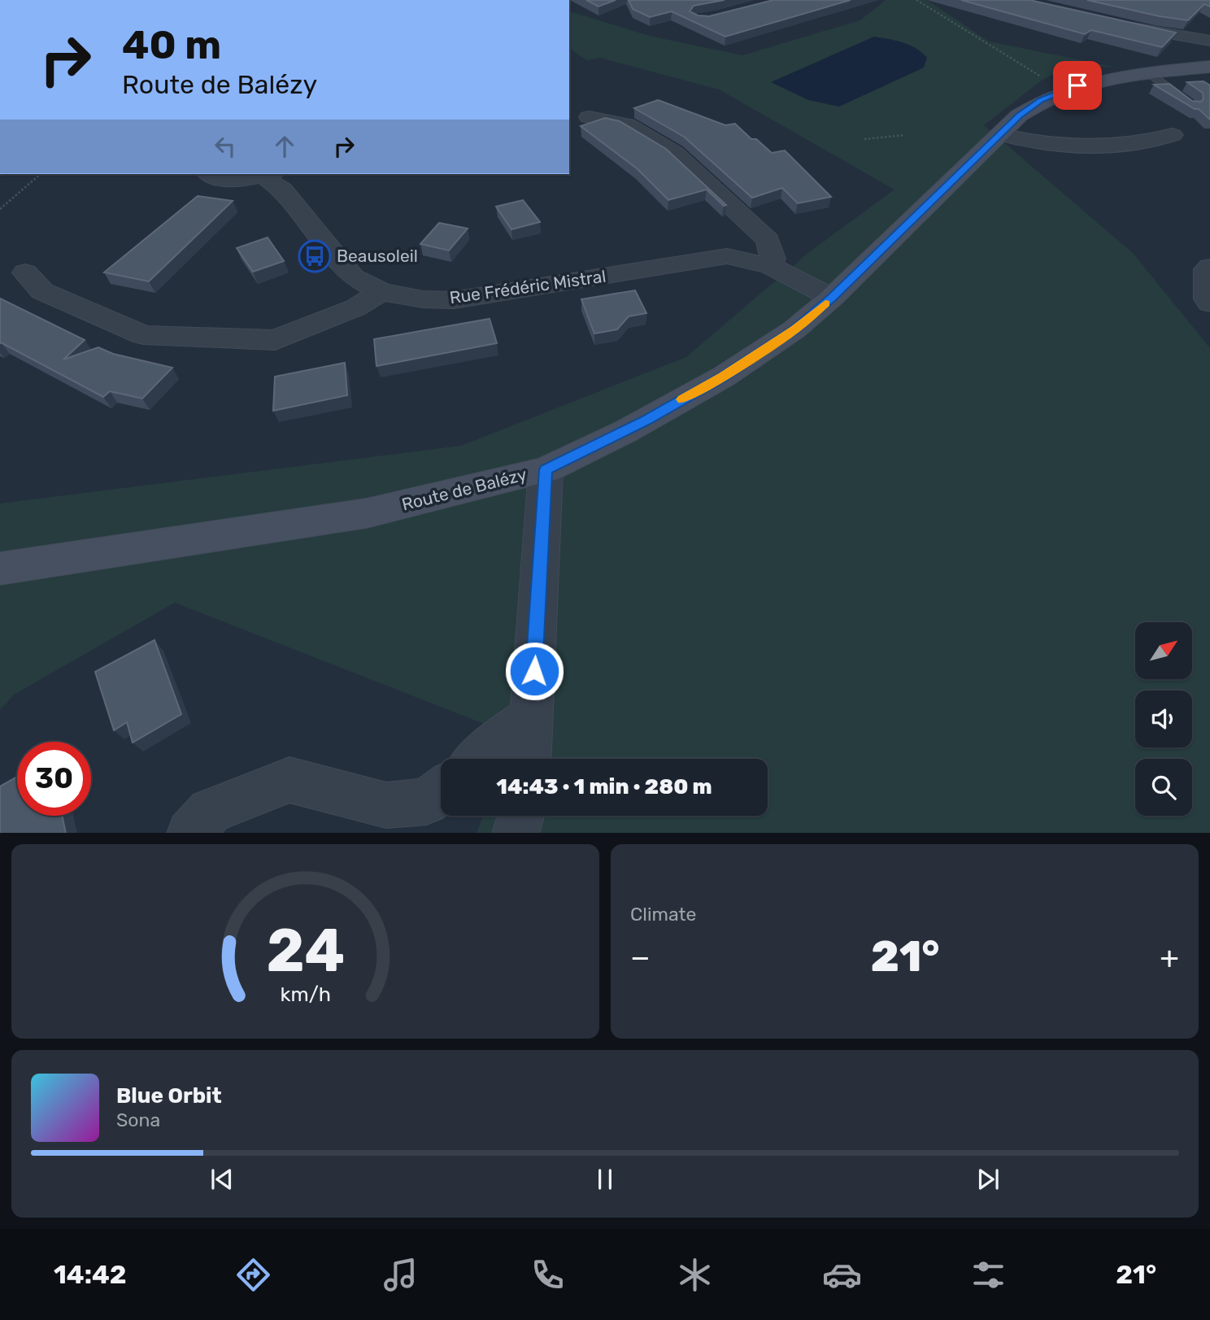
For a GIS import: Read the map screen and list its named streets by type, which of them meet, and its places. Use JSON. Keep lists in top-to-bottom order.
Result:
{
  "streets": {
    "main road": ["Route de Balézy"],
    "street": ["Rue Frédéric Mistral"]
  },
  "crossings": [
    ["Rue Frédéric Mistral", "Route de Balézy"]
  ],
  "places": {
    "bus stop": ["Beausoleil"]
  },
  "north": "top right",
  "page": {
    "turn": ["40 m", "Route de Balézy"],
    "limit": "30",
    "trip": "14:43 · 1 min · 280 m",
    "tile": "Climate",
    "heat": ["−", "21°", "+"],
    "song": ["Blue Orbit", "Sona"],
    "tabs": ["14:42", "21°"],
    "gauge": ["24", "km/h"]
  }
}
